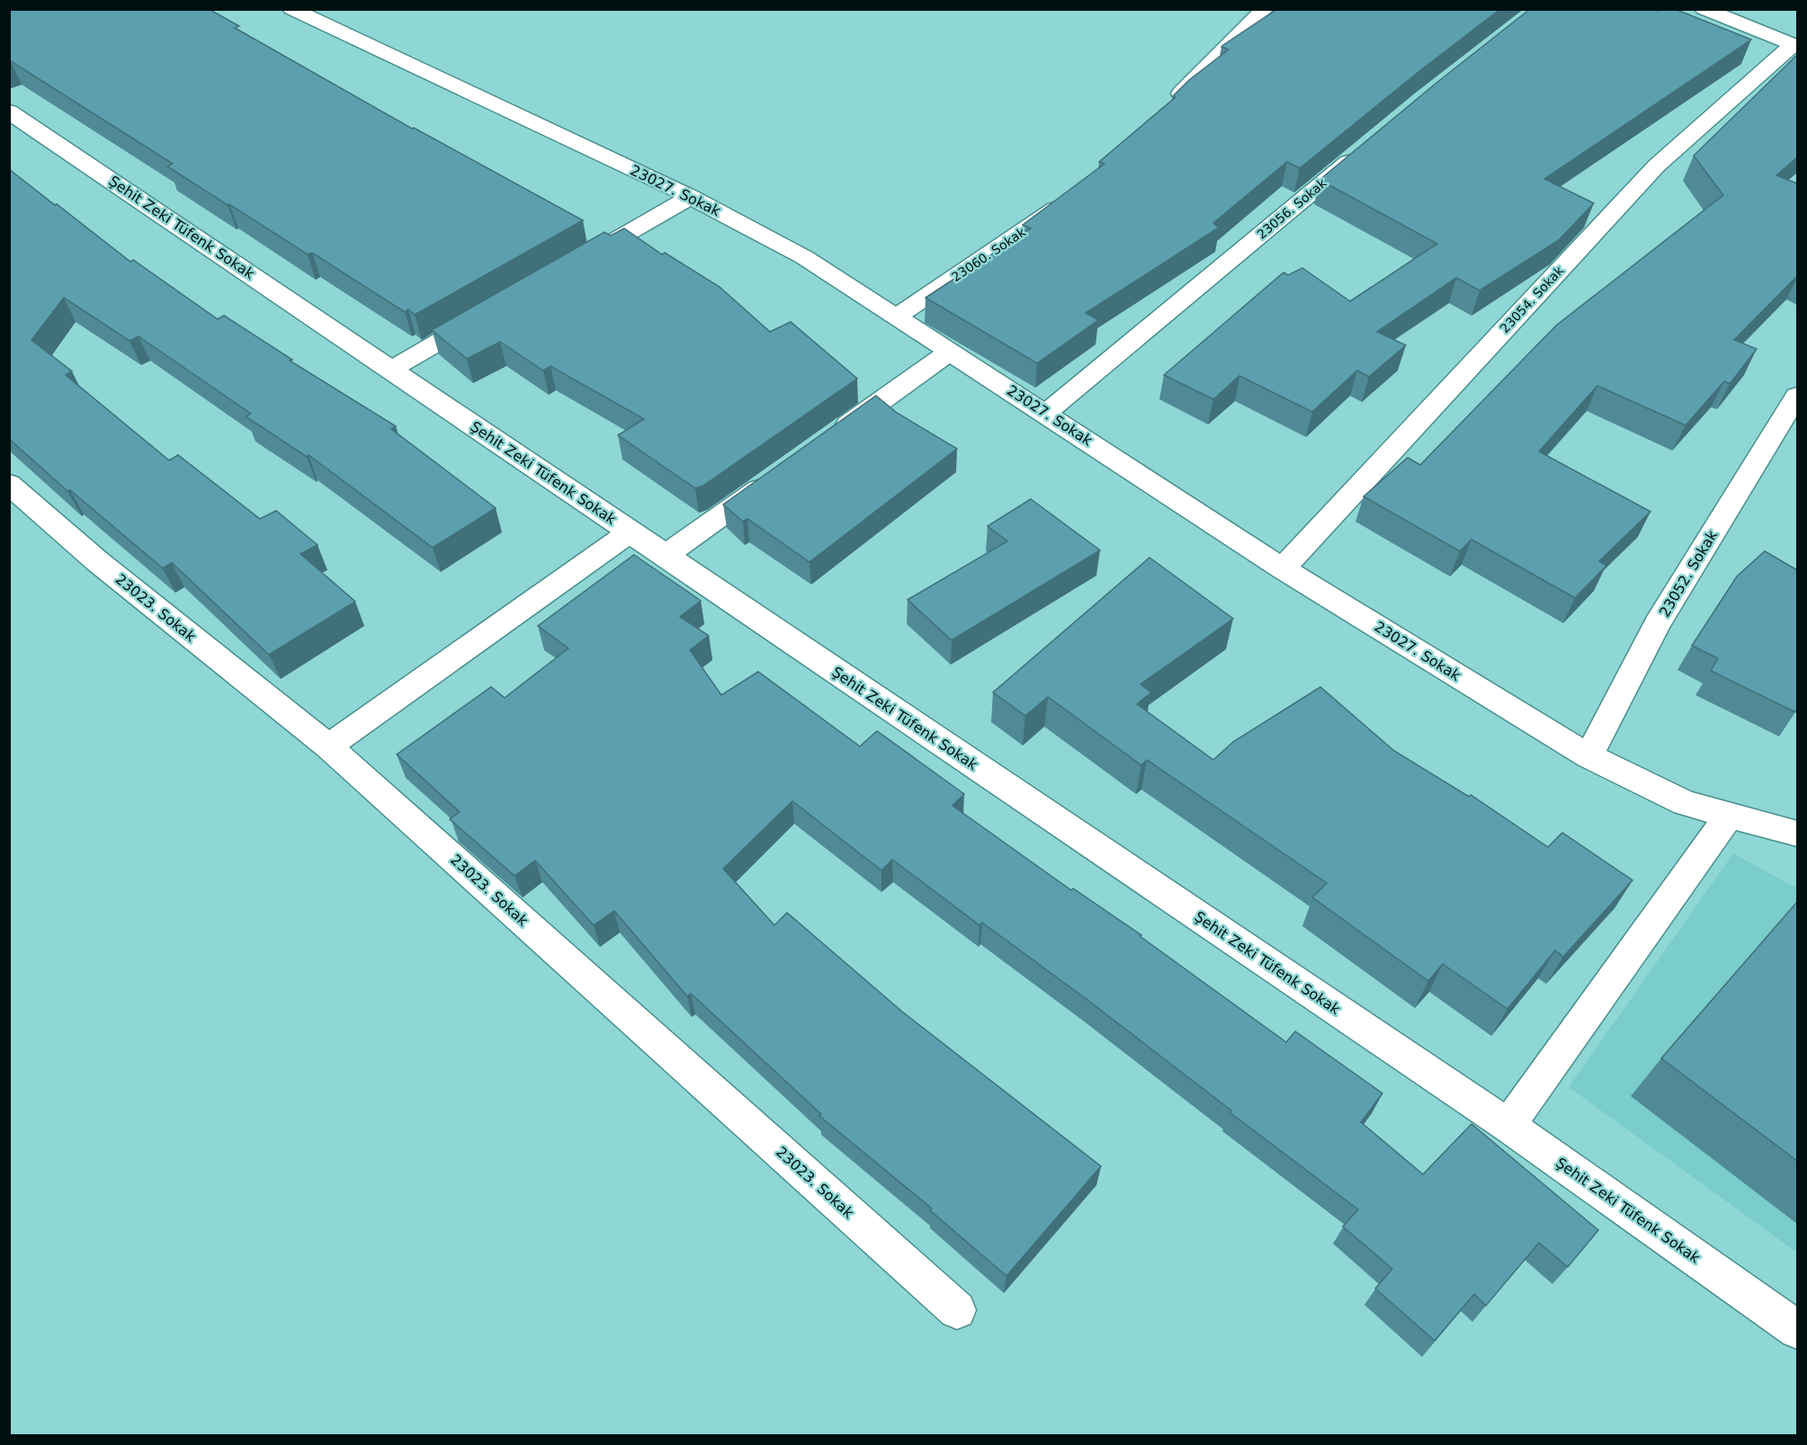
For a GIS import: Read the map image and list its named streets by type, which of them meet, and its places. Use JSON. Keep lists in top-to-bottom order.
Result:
{
  "streets": {
    "street": [
      "23027. Sokak",
      "23056. Sokak",
      "Şehit Zeki Tüfenk Sokak",
      "23060. Sokak",
      "23054. Sokak",
      "23052. Sokak",
      "23023. Sokak"
    ]
  },
  "crossings": [
    ["23027. Sokak", "23056. Sokak"],
    ["23027. Sokak", "23060. Sokak"],
    ["23027. Sokak", "23054. Sokak"],
    ["23027. Sokak", "23052. Sokak"]
  ]
}
